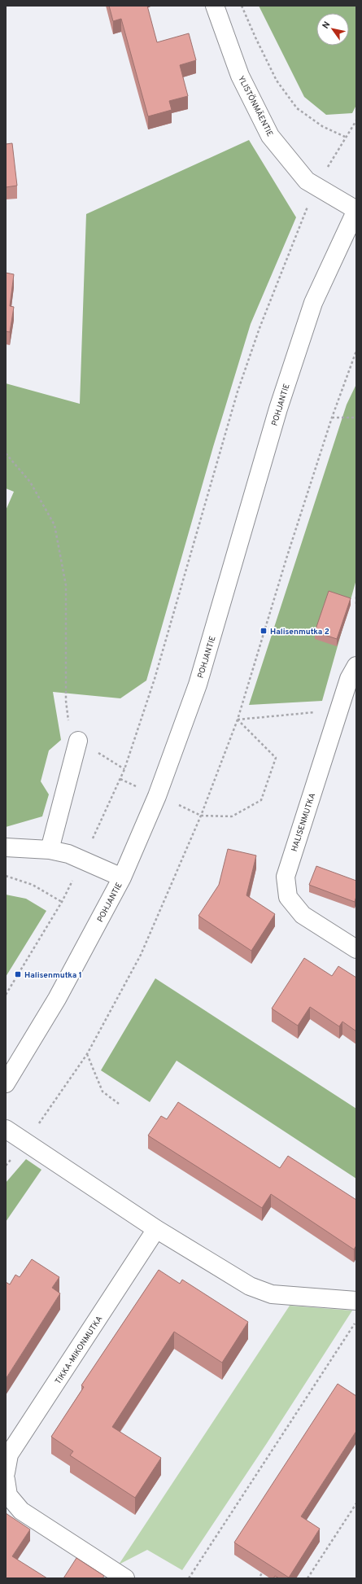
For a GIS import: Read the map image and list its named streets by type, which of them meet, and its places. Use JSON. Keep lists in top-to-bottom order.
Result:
{
  "streets": {
    "street": [
      "YLISTÖNMÄENTIE",
      "POHJANTIE",
      "HALISENMUTKA",
      "TIKKA-MIKONMUTKA"
    ]
  },
  "crossings": [
    ["YLISTÖNMÄENTIE", "POHJANTIE"]
  ],
  "places": {
    "transit": ["Halisenmutka 2", "Halisenmutka 1"]
  },
  "north": "top left"
}
